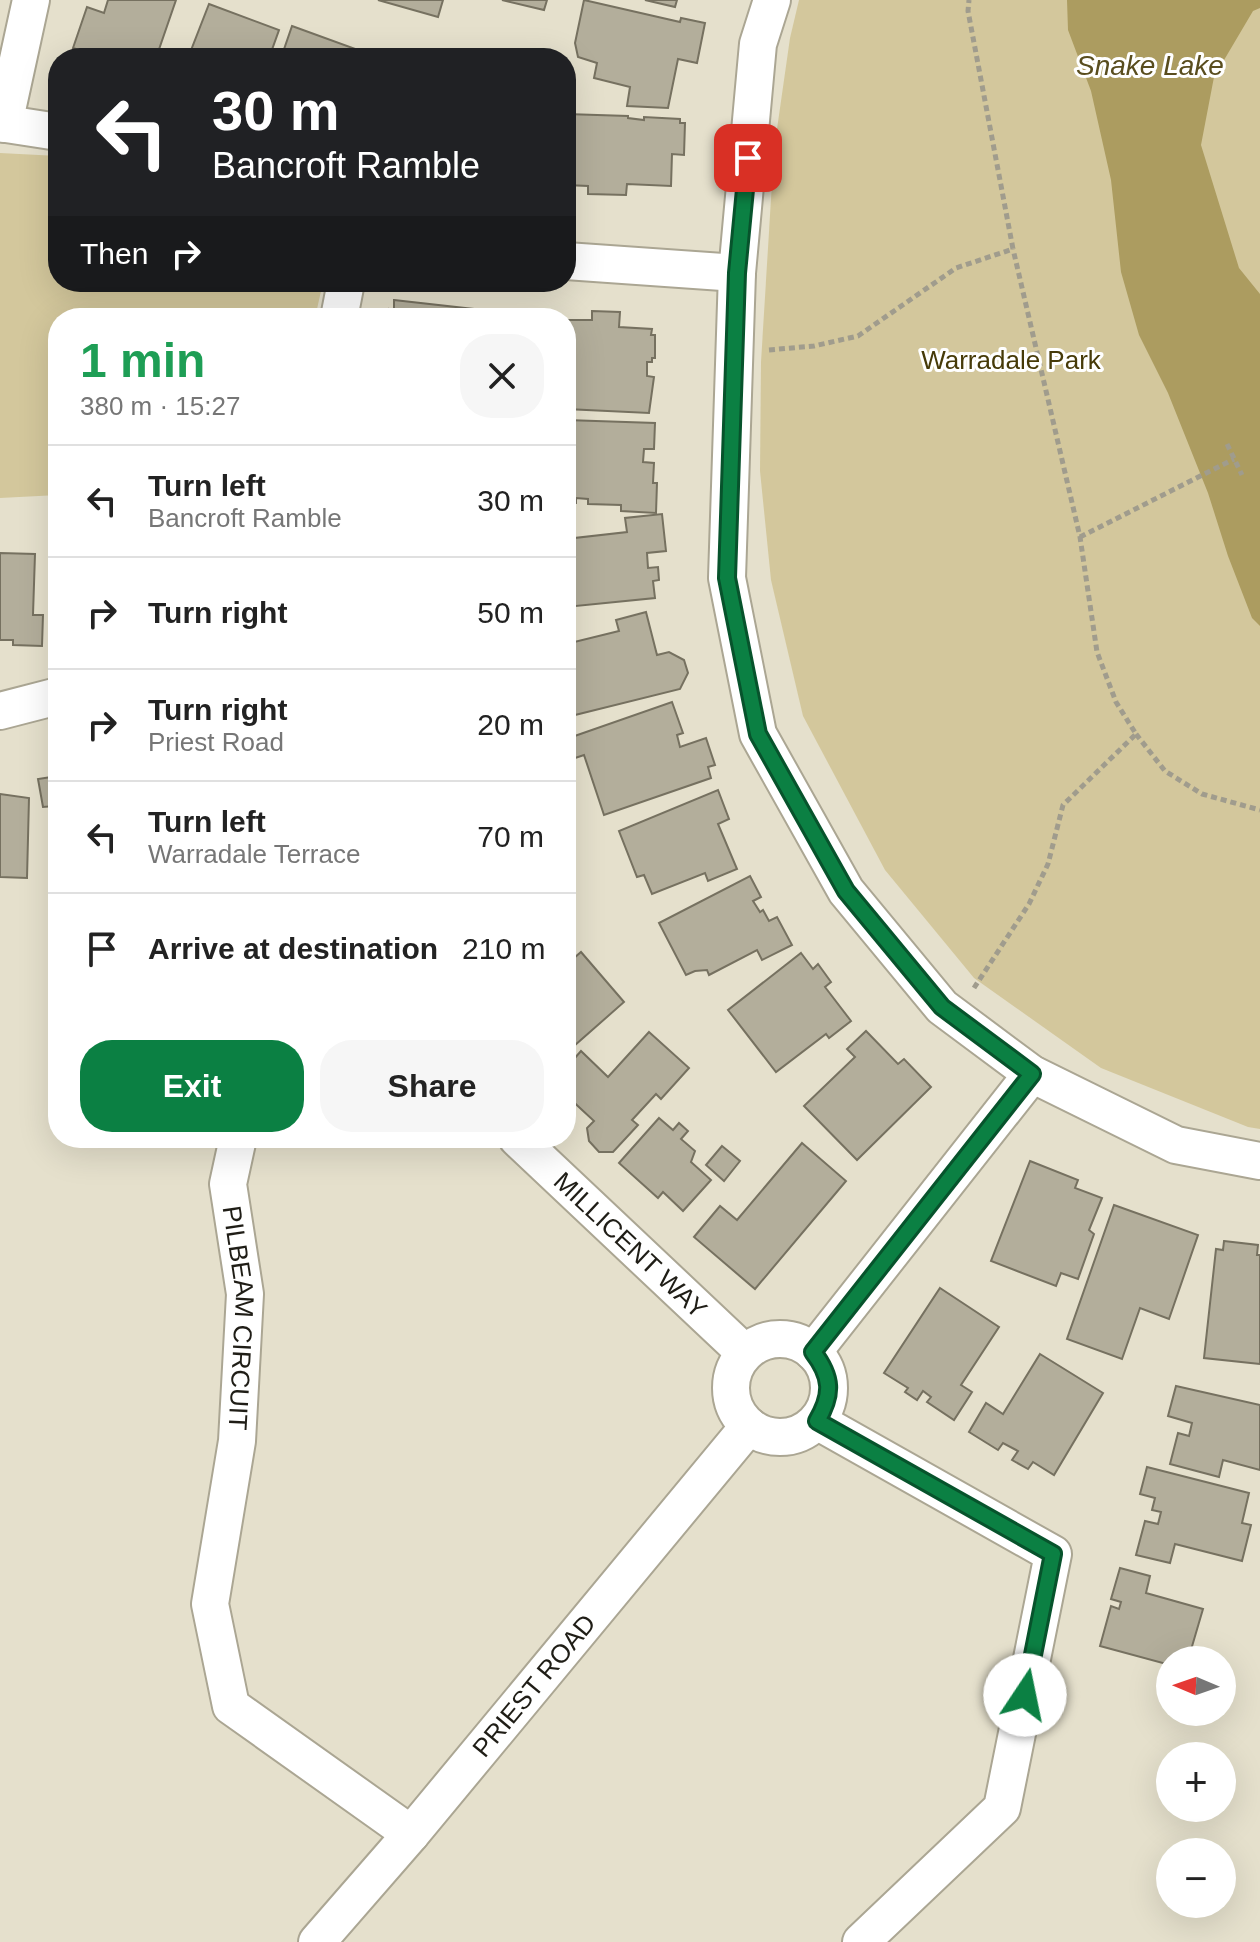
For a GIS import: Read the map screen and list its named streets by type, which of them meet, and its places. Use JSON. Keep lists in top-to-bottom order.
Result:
{
  "streets": {
    "street": ["MILLICENT WAY", "PILBEAM CIRCUIT", "PRIEST ROAD"]
  },
  "crossings": [
    ["MILLICENT WAY", "PRIEST ROAD"],
    ["PILBEAM CIRCUIT", "PRIEST ROAD"]
  ],
  "water": ["Snake Lake"],
  "parks": ["Warradale Park"],
  "north": "left",
  "page": {
    "turn": ["30 m", "Bancroft Ramble"],
    "then": "Then",
    "heading": ["1 min", "380 m · 15:27"],
    "list": [
      {
        "name": "Turn left",
        "note": "Bancroft Ramble",
        "value": "30 m"
      },
      {
        "name": "Turn right",
        "value": "50 m"
      },
      {
        "name": "Turn right",
        "note": "Priest Road",
        "value": "20 m"
      },
      {
        "name": "Turn left",
        "note": "Warradale Terrace",
        "value": "70 m"
      },
      {
        "name": "Arrive at destination",
        "value": "210 m"
      }
    ],
    "buttons": ["Exit", "Share"],
    "map_buttons": ["+", "−"]
  }
}
